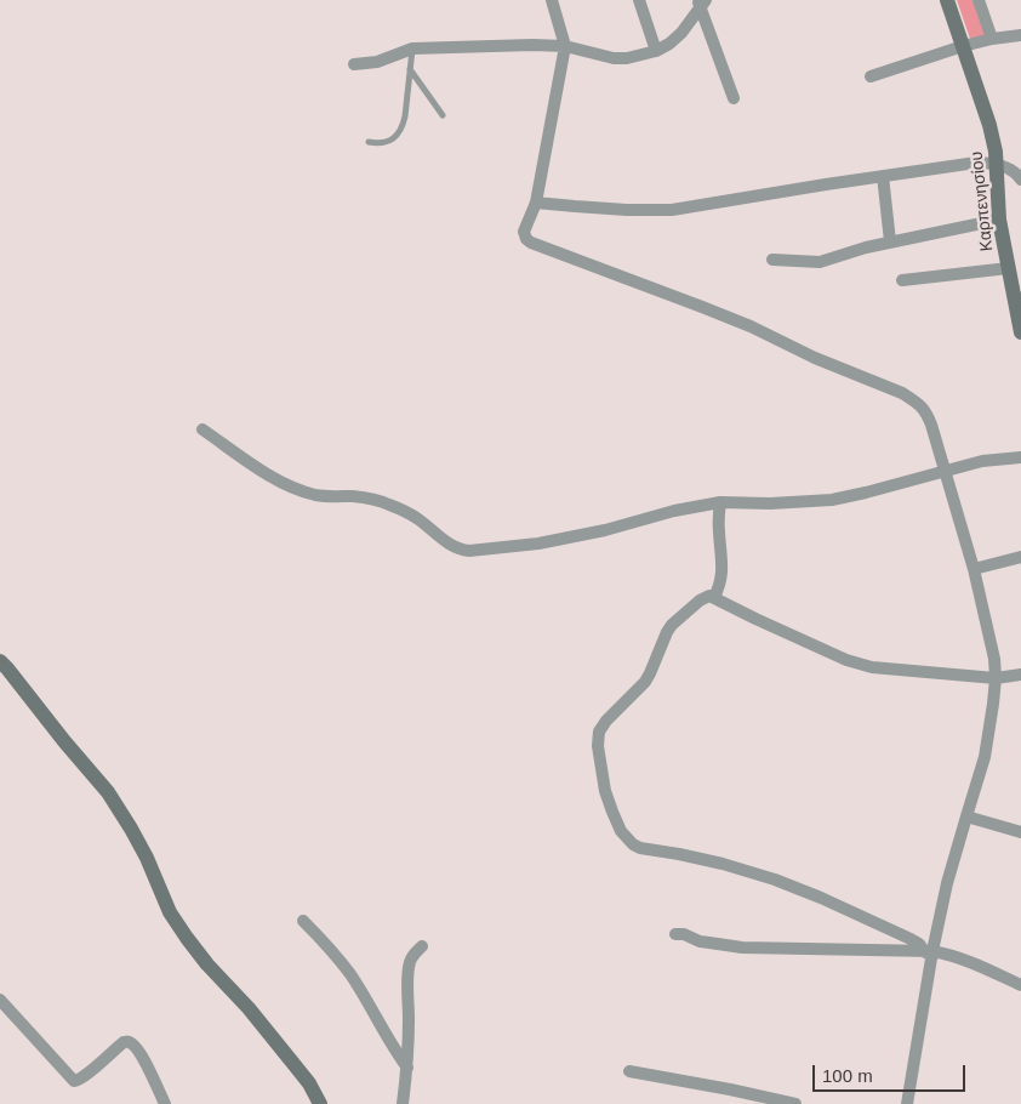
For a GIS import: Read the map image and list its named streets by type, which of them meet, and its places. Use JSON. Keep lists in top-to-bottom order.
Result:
{
  "streets": {
    "street": ["Καρπενησίου"]
  },
  "scale_bar": "100 m"
}
